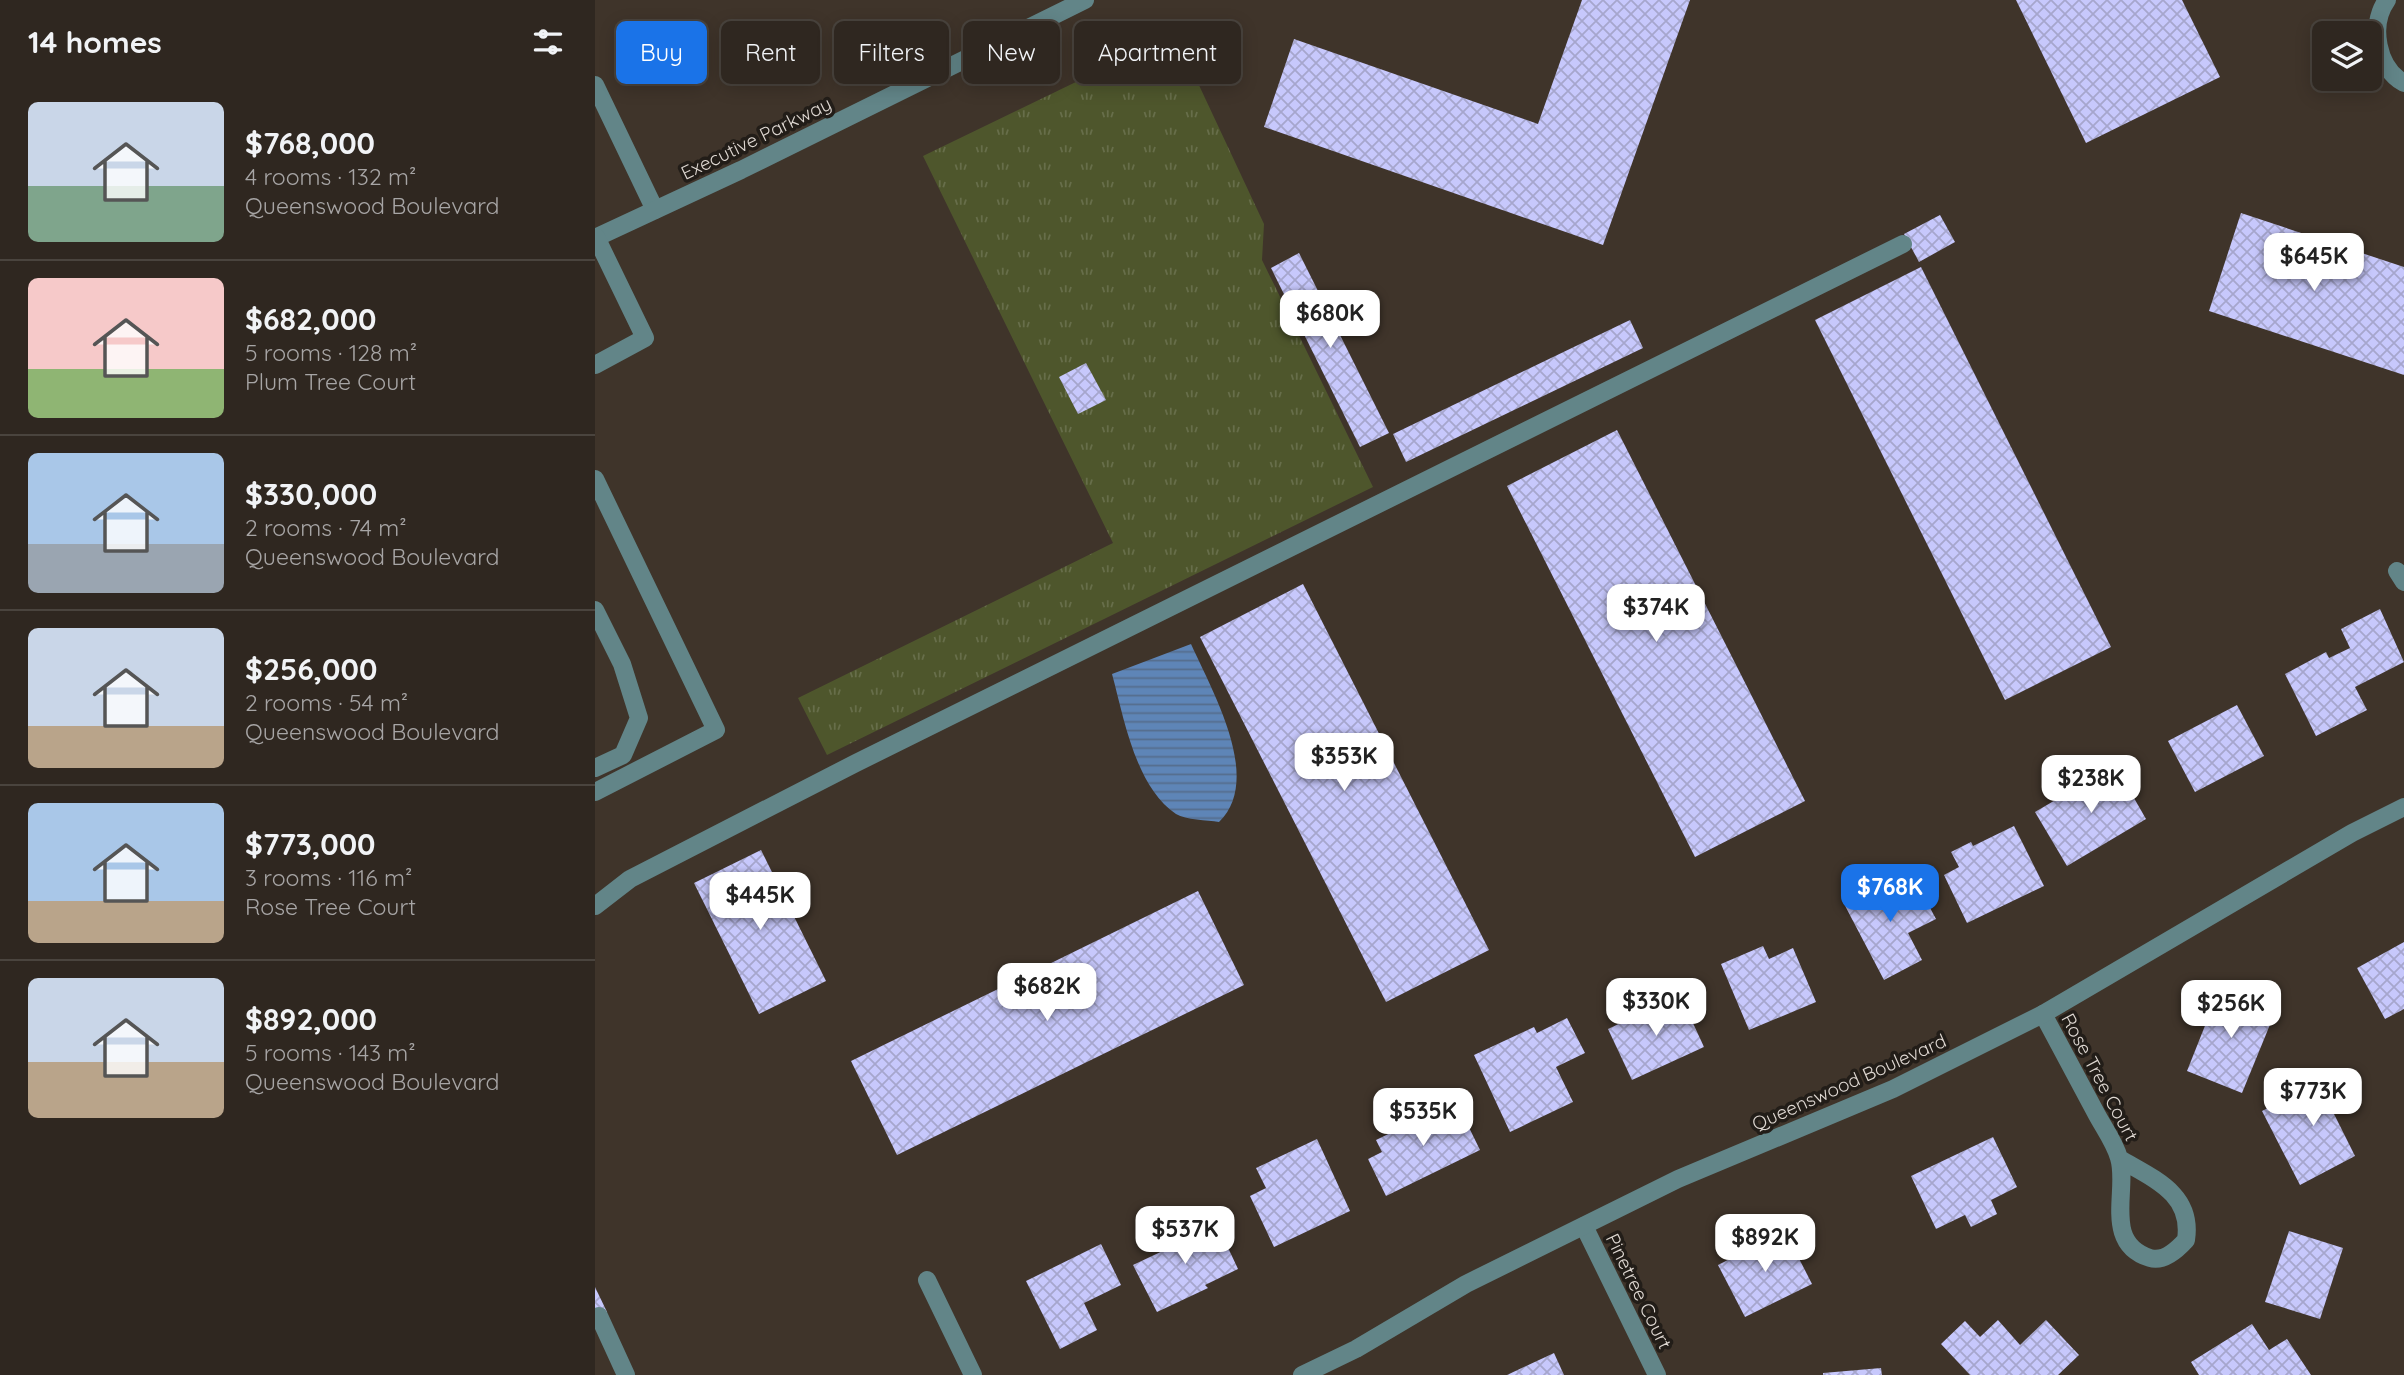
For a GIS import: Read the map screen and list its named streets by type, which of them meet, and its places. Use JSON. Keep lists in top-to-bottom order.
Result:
{
  "streets": {
    "street": [
      "Executive Parkway",
      "Rose Tree Court",
      "Queenswood Boulevard",
      "Pinetree Court"
    ]
  },
  "crossings": [
    ["Rose Tree Court", "Queenswood Boulevard"],
    ["Queenswood Boulevard", "Pinetree Court"]
  ],
  "page": {
    "heading": "14 homes",
    "chip": [
      "Buy",
      "Rent",
      "Filters",
      "New",
      "Apartment"
    ],
    "list": [
      {
        "name": "$768,000",
        "note": "4 rooms · 132 m² · Queenswood Boulevard"
      },
      {
        "name": "$682,000",
        "note": "5 rooms · 128 m² · Plum Tree Court"
      },
      {
        "name": "$330,000",
        "note": "2 rooms · 74 m² · Queenswood Boulevard"
      },
      {
        "name": "$256,000",
        "note": "2 rooms · 54 m² · Queenswood Boulevard"
      },
      {
        "name": "$773,000",
        "note": "3 rooms · 116 m² · Rose Tree Court"
      },
      {
        "name": "$892,000",
        "note": "5 rooms · 143 m² · Queenswood Boulevard"
      }
    ],
    "price": [
      "$645K",
      "$680K",
      "$374K",
      "$353K",
      "$238K",
      "$768K",
      "$445K",
      "$682K",
      "$330K",
      "$256K",
      "$773K",
      "$535K",
      "$537K",
      "$892K"
    ]
  }
}
